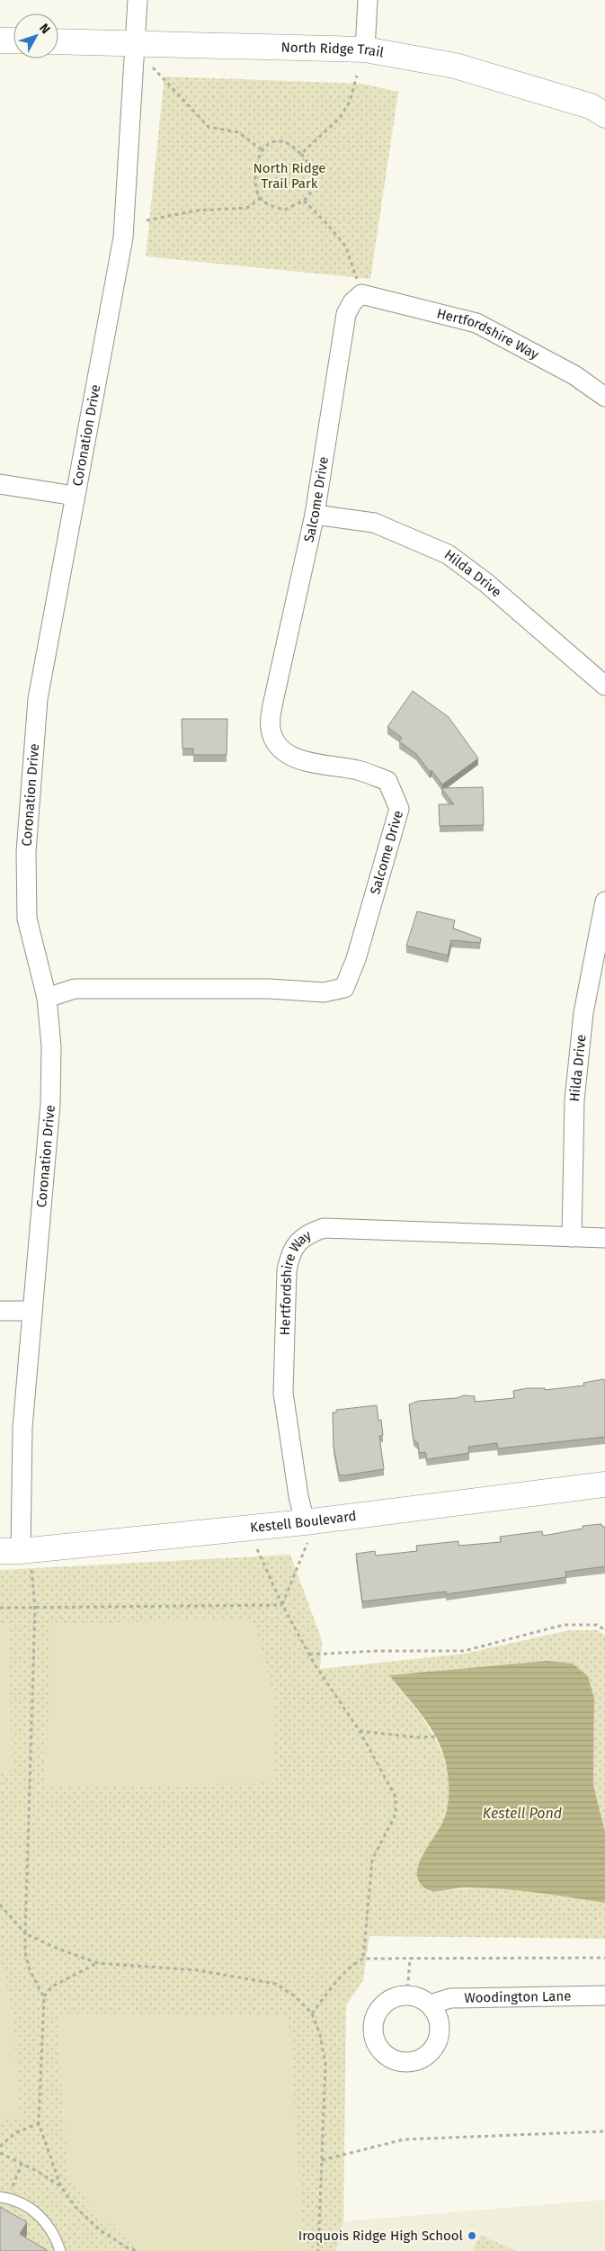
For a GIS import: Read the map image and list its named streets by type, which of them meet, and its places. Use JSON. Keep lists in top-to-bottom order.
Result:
{
  "streets": {
    "street": [
      "North Ridge Trail",
      "Hertfordshire Way",
      "Coronation Drive",
      "Salcome Drive",
      "Hilda Drive",
      "Kestell Boulevard",
      "Woodington Lane"
    ]
  },
  "crossings": [
    ["North Ridge Trail", "Coronation Drive"],
    ["Hertfordshire Way", "Salcome Drive"],
    ["Hertfordshire Way", "Hilda Drive"],
    ["Hertfordshire Way", "Kestell Boulevard"],
    ["Coronation Drive", "Salcome Drive"],
    ["Coronation Drive", "Kestell Boulevard"],
    ["Salcome Drive", "Hilda Drive"]
  ],
  "water": ["Kestell Pond"],
  "parks": ["North Ridge Trail Park"],
  "places": ["Iroquois Ridge High School"],
  "north": "top right"
}
